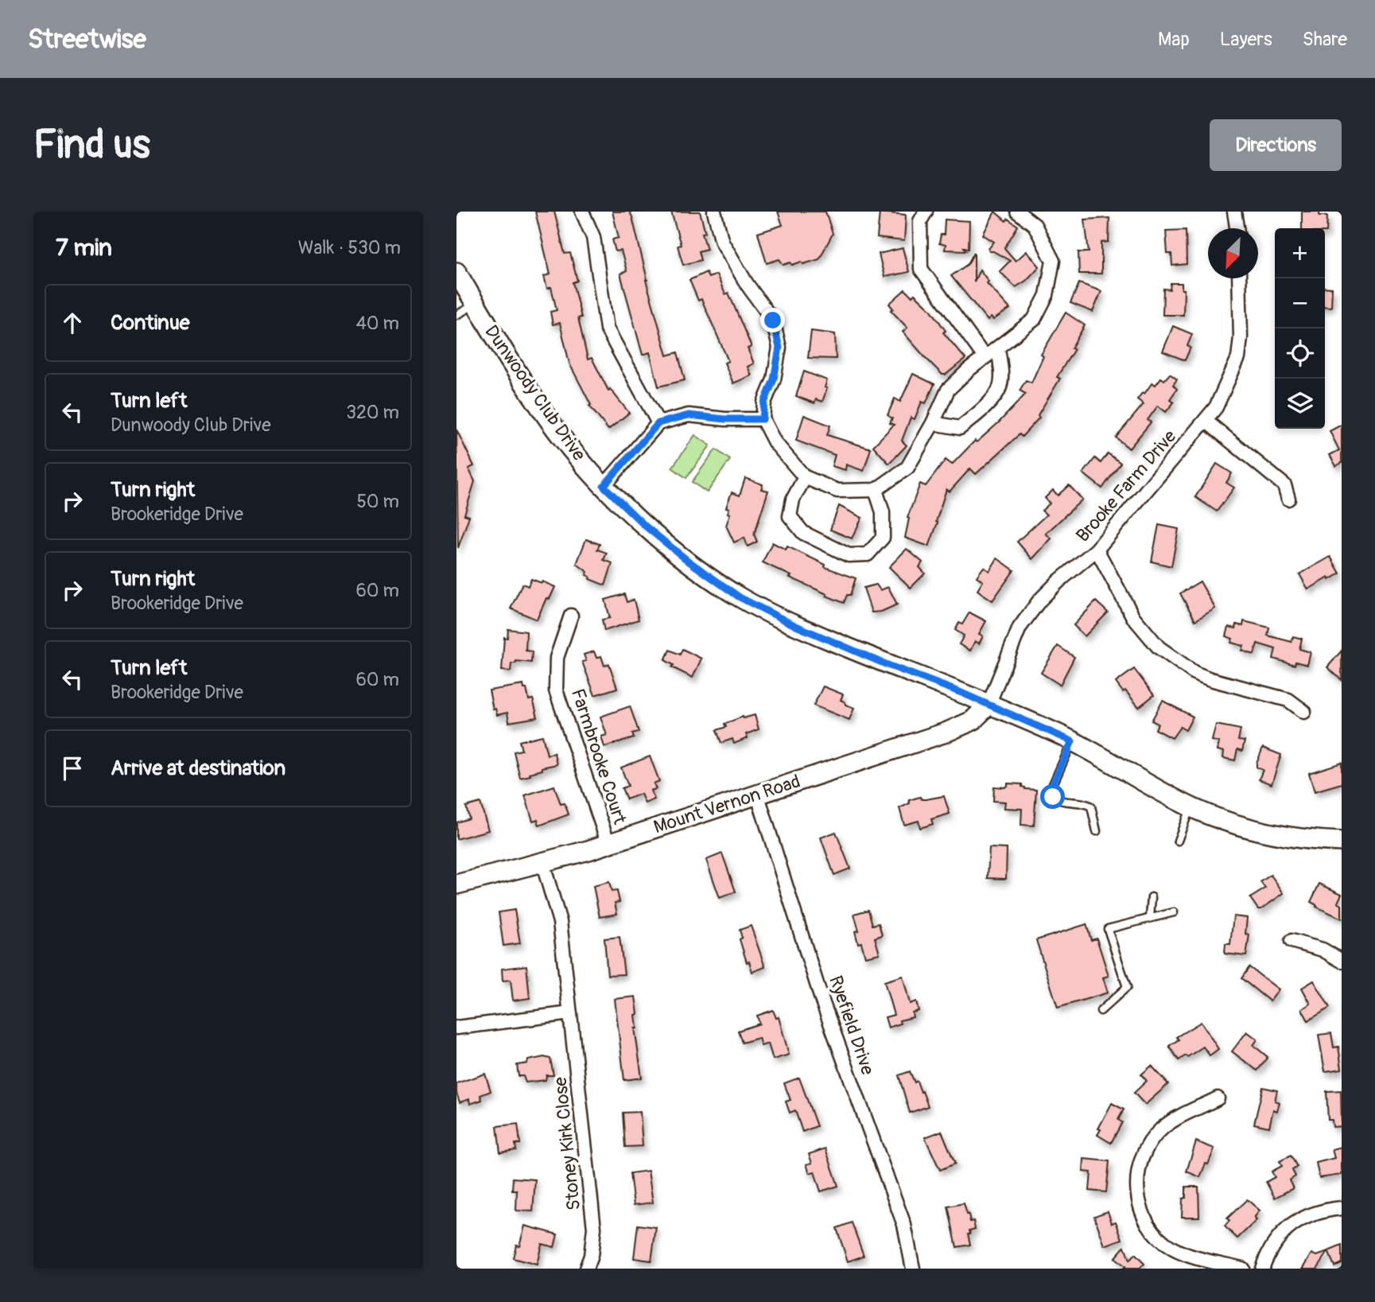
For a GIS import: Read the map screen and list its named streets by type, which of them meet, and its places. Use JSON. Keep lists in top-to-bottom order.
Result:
{
  "streets": {
    "main road": ["Dunwoody Club Drive", "Mount Vernon Road"],
    "street": [
      "Brooke Farm Drive",
      "Farmbrooke Court",
      "Ryefield Drive",
      "Stoney Kirk Close"
    ]
  },
  "crossings": [
    ["Dunwoody Club Drive", "Brooke Farm Drive"],
    ["Dunwoody Club Drive", "Mount Vernon Road"],
    ["Brooke Farm Drive", "Mount Vernon Road"],
    ["Farmbrooke Court", "Mount Vernon Road"],
    ["Mount Vernon Road", "Ryefield Drive"],
    ["Mount Vernon Road", "Stoney Kirk Close"]
  ],
  "north": "bottom left",
  "page": {
    "header": "Streetwise",
    "nav": ["Map", "Layers", "Share"],
    "buttons": "Directions",
    "title": "Find us",
    "heading": ["7 min", "Walk · 530 m"],
    "map_buttons": ["+", "−"],
    "list": [
      ["Continue", "40 m"],
      ["Turn left", "Dunwoody Club Drive", "320 m"],
      ["Turn right", "Brookeridge Drive", "50 m"],
      ["Turn right", "Brookeridge Drive", "60 m"],
      ["Turn left", "Brookeridge Drive", "60 m"],
      "Arrive at destination"
    ]
  }
}
